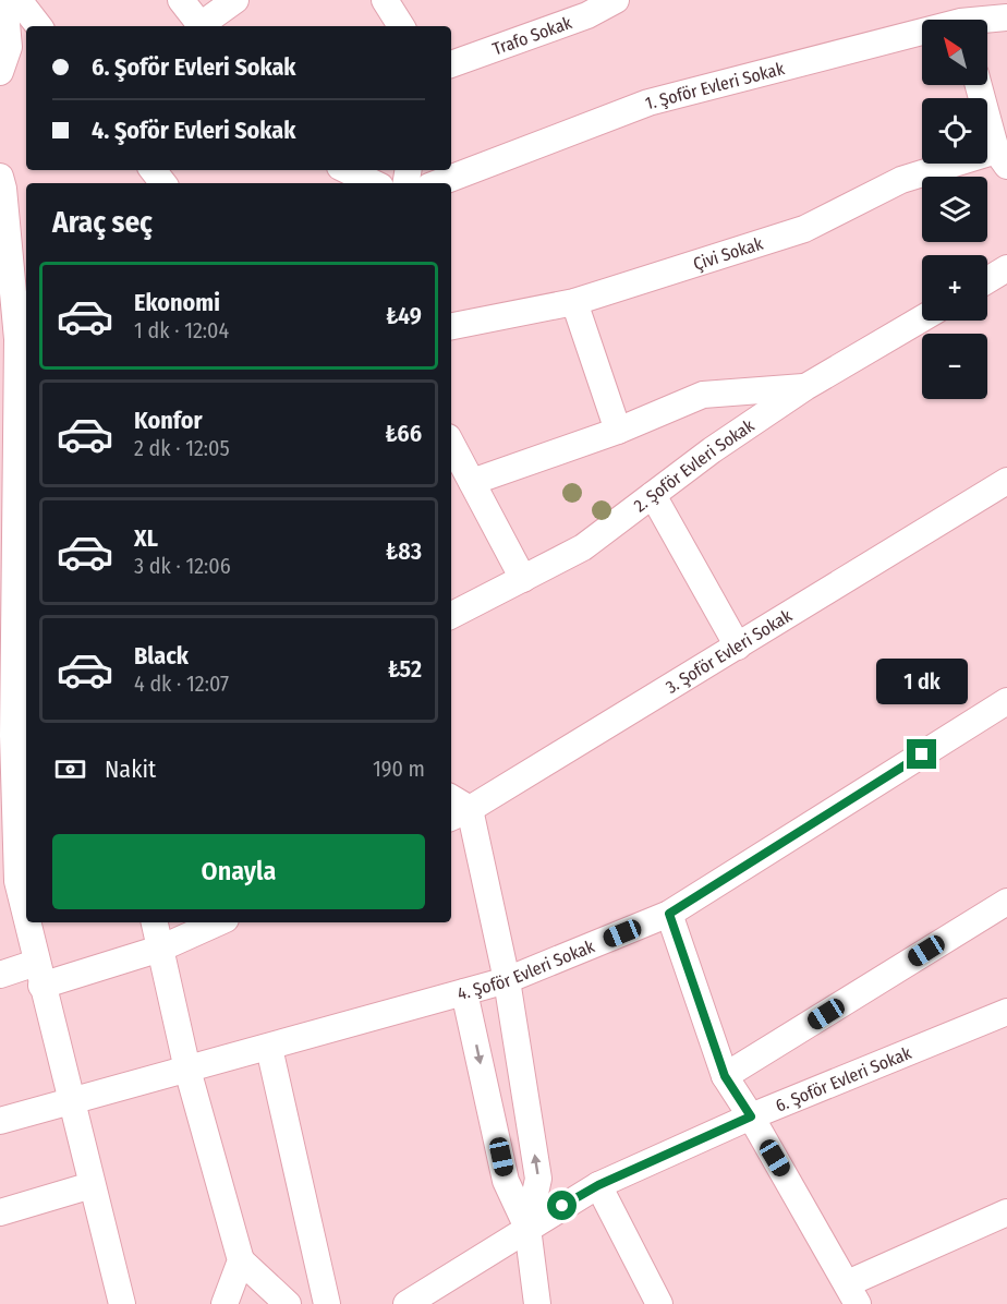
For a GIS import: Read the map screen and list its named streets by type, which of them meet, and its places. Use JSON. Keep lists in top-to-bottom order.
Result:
{
  "streets": {
    "street": [
      "Trafo Sokak",
      "1. Şoför Evleri Sokak",
      "Çivi Sokak",
      "2. Şoför Evleri Sokak",
      "3. Şoför Evleri Sokak",
      "4. Şoför Evleri Sokak",
      "6. Şoför Evleri Sokak"
    ]
  },
  "north": "top left",
  "page": {
    "map_buttons": ["+", "−"],
    "banner": ["6. Şoför Evleri Sokak", "4. Şoför Evleri Sokak"],
    "heading": "Araç seç",
    "list": [
      {
        "name": "Ekonomi",
        "note": "1 dk · 12:04",
        "value": "₺49"
      },
      {
        "name": "Konfor",
        "note": "2 dk · 12:05",
        "value": "₺66"
      },
      {
        "name": "XL",
        "note": "3 dk · 12:06",
        "value": "₺83"
      },
      {
        "name": "Black",
        "note": "4 dk · 12:07",
        "value": "₺52"
      }
    ],
    "bubble": "1 dk",
    "pay": ["Nakit", "190 m"],
    "buttons": "Onayla"
  }
}
